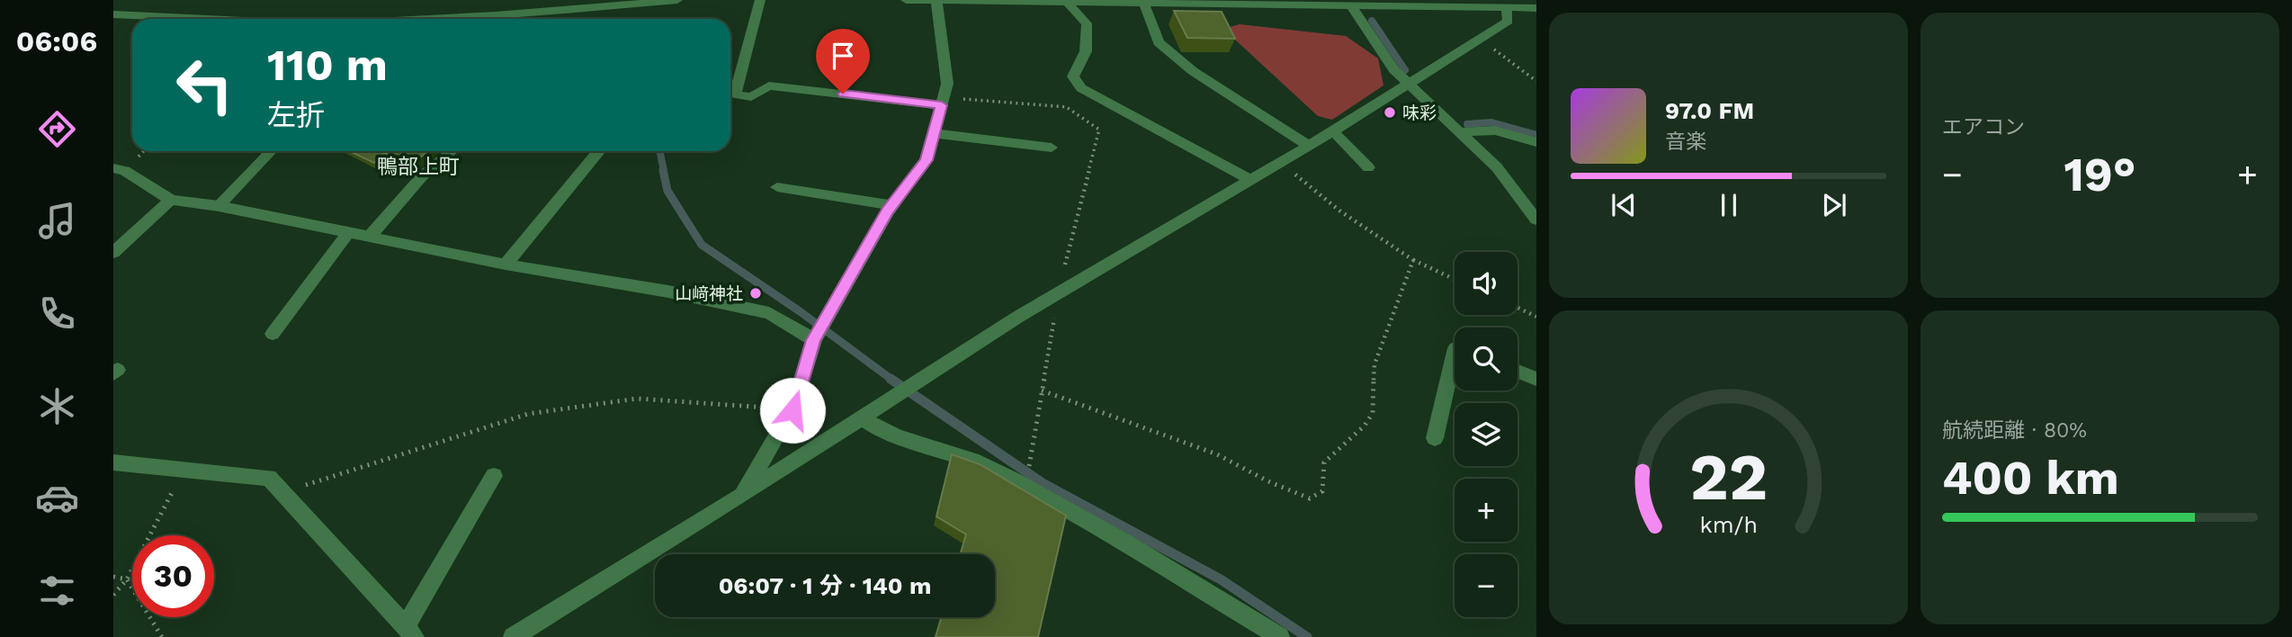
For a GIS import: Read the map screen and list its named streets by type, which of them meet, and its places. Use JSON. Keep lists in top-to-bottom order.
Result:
{
  "districts": ["鴨部上町"],
  "places": ["味彩", "山﨑神社"],
  "page": {
    "tabs": "06:06",
    "tile": [
      "エアコン",
      ["航続距離 · 80%", "400 km"]
    ],
    "turn": ["110 m", "左折"],
    "song": ["97.0 FM", "音楽"],
    "heat": ["−", "19°", "+"],
    "map_buttons": ["+", "−"],
    "limit": "30",
    "trip": "06:07 · 1 分 · 140 m",
    "gauge": ["22", "km/h"]
  }
}
